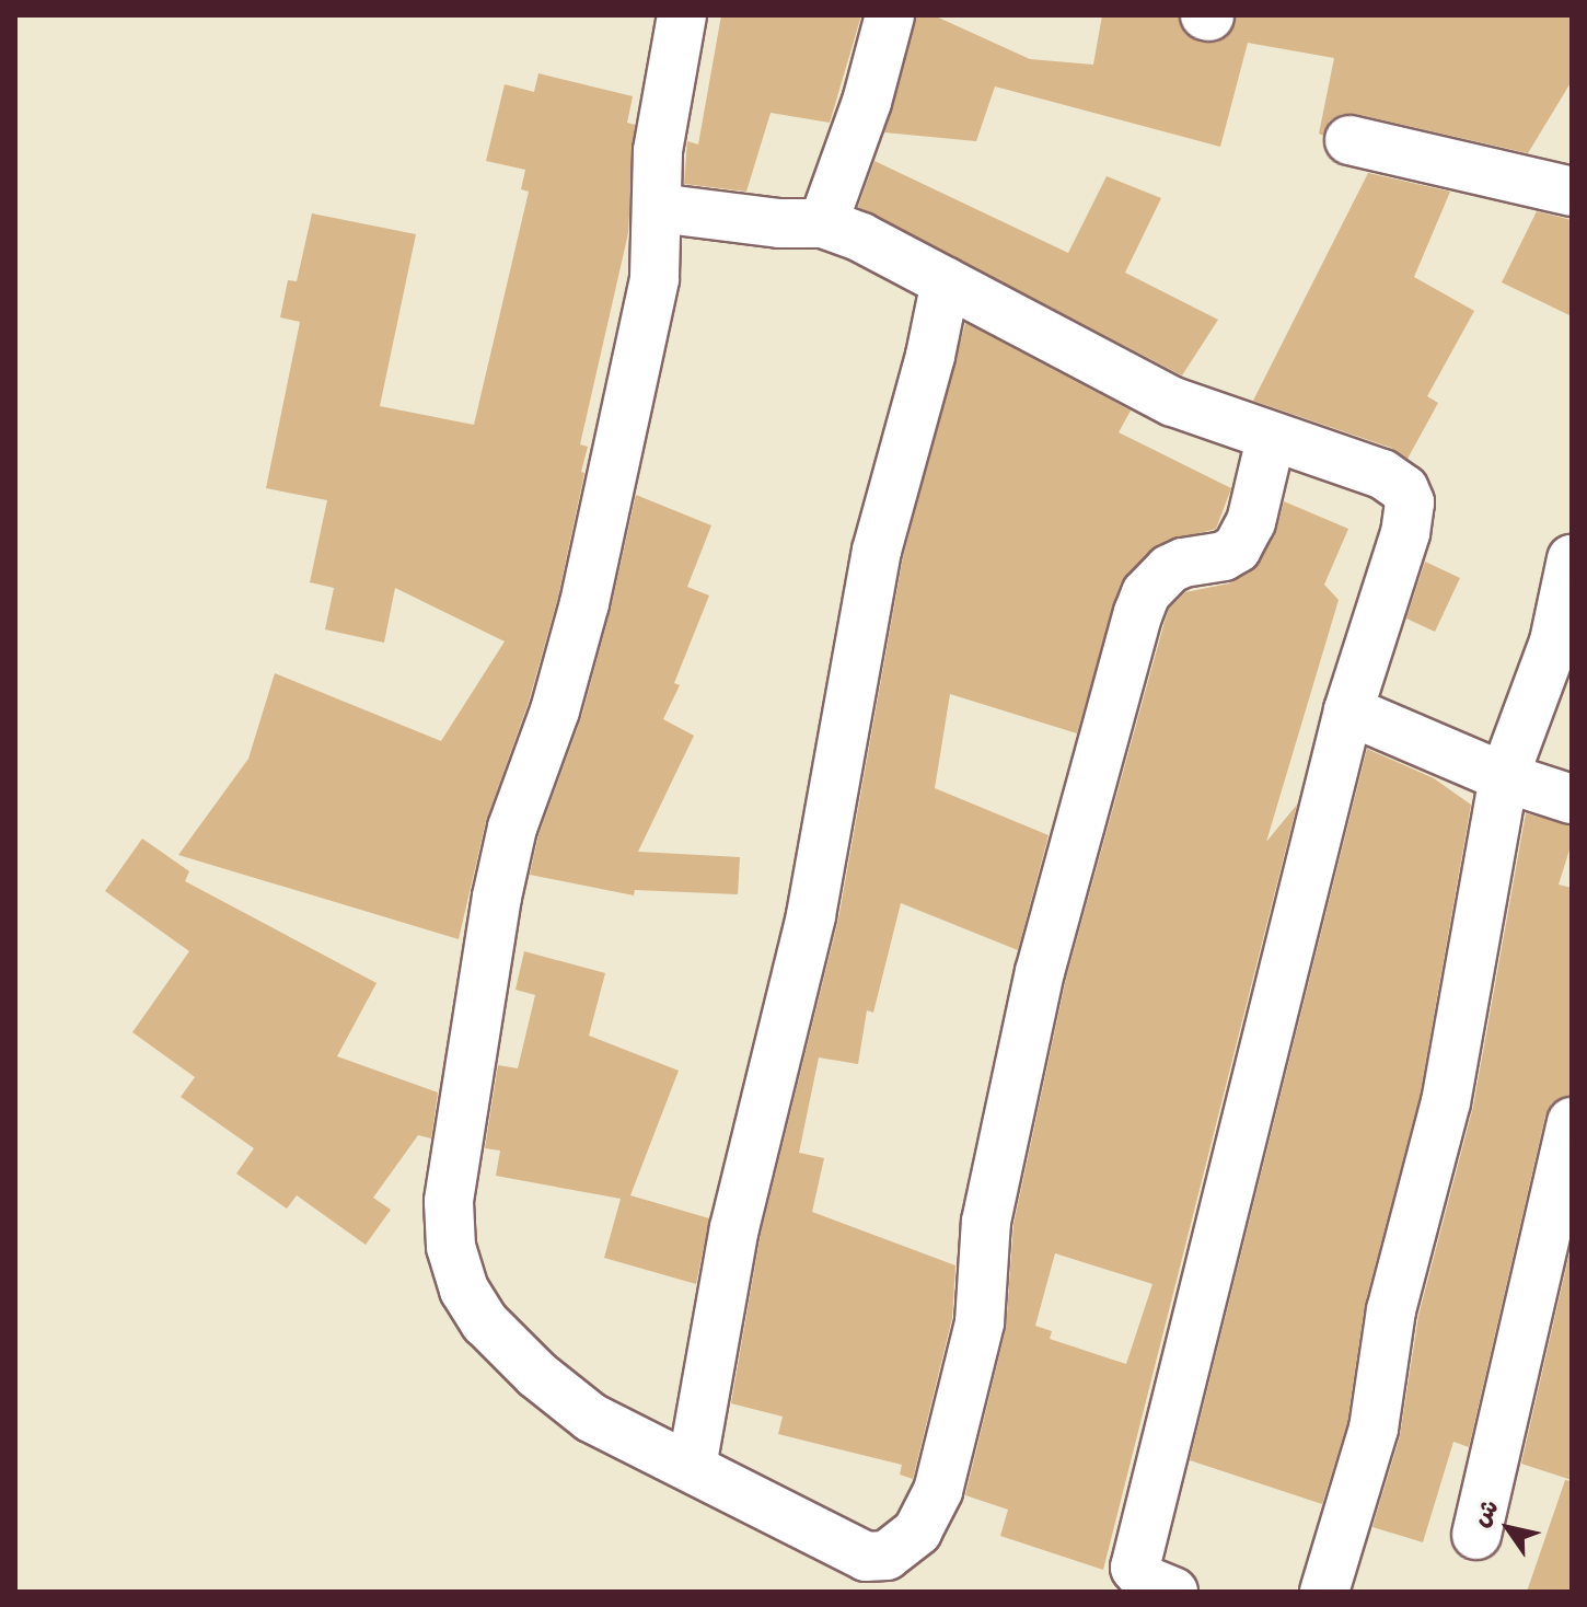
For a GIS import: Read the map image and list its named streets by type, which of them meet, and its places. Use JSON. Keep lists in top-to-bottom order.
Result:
{
  "north": "top left"
}
